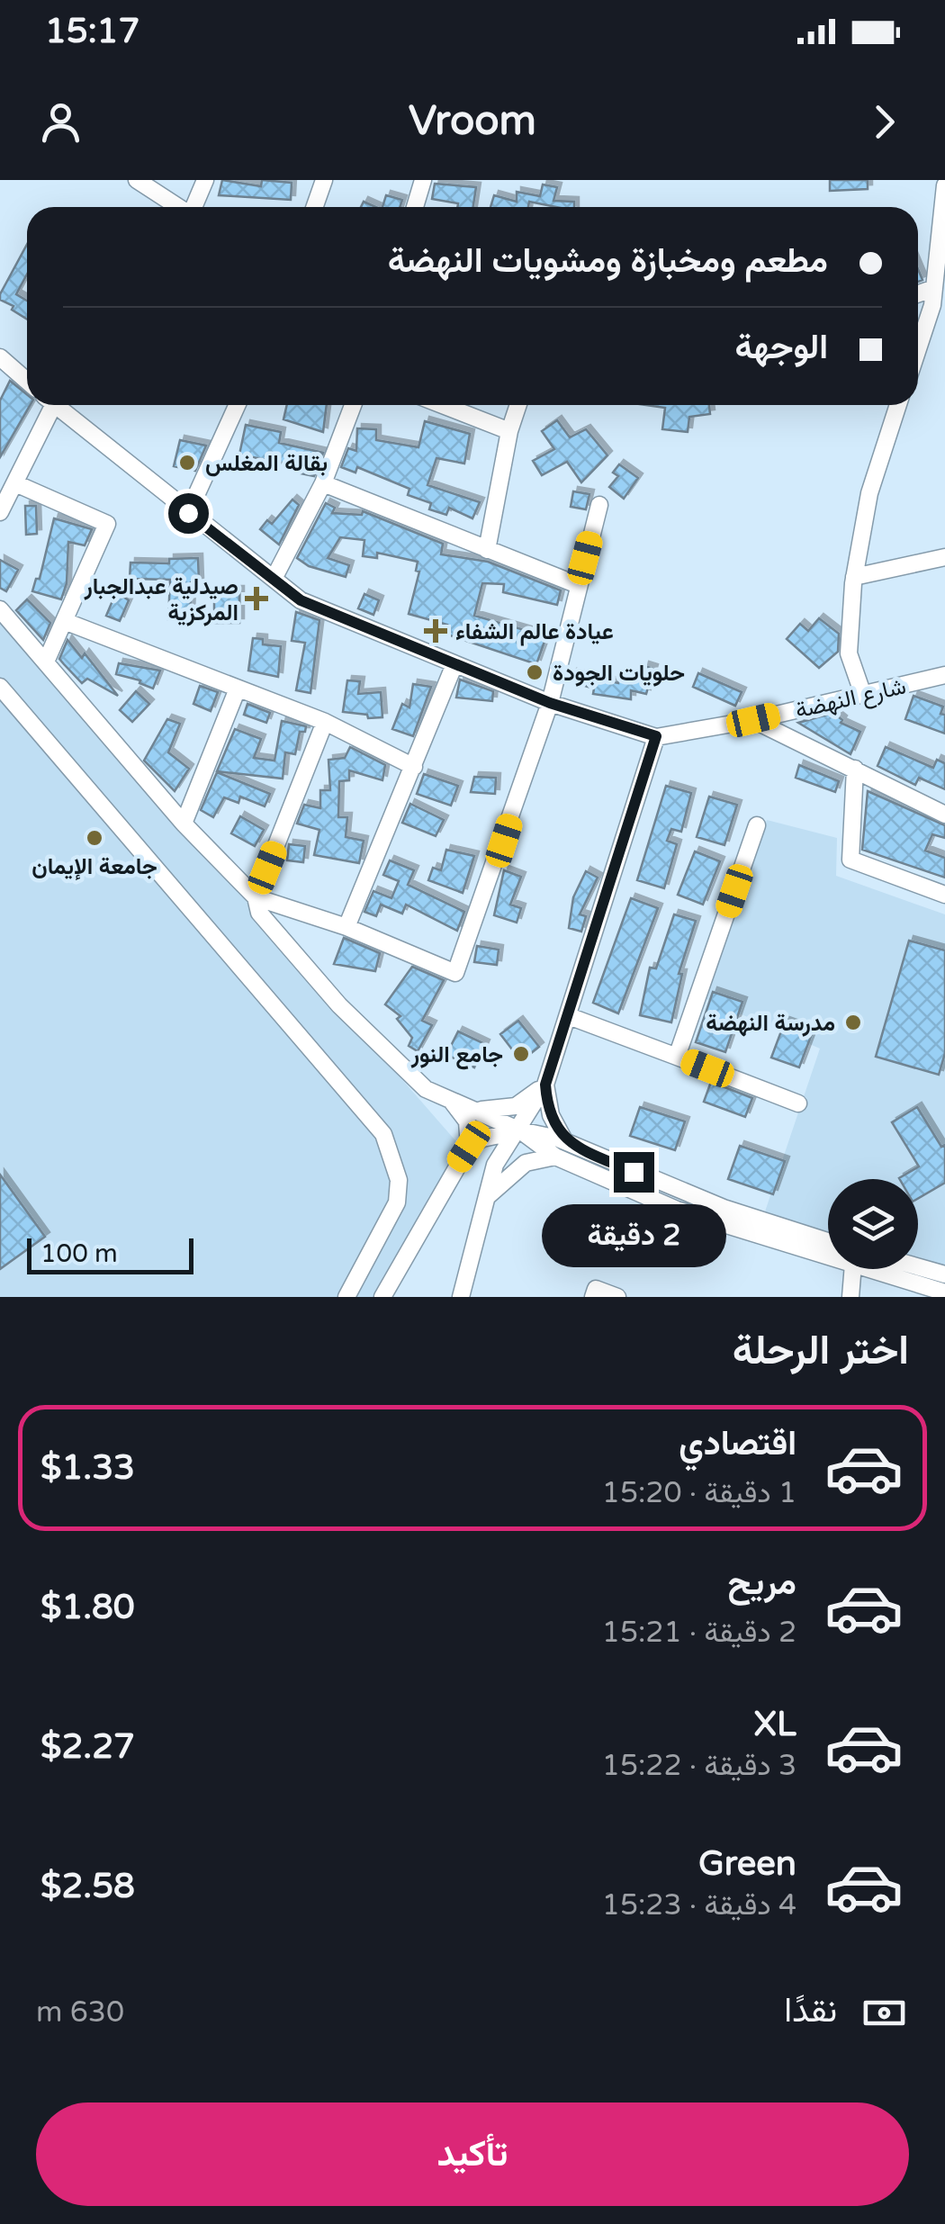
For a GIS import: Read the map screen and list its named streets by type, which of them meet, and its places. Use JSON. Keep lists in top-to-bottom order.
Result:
{
  "streets": {
    "street": ["شارع النهضة"]
  },
  "places": {
    "other": [
      "بقالة المغلس",
      "حلويات الجودة",
      "جامعة الإيمان",
      "مدرسة النهضة",
      "جامع النور"
    ],
    "health": ["صيدلية عبدالجبار المركزية", "عيادة عالم الشفاء"]
  },
  "scale_bar": "100 m",
  "page": {
    "status": "15:17",
    "header": "Vroom",
    "banner": ["مطعم ومخبازة ومشويات النهضة", "الوجهة"],
    "bubble": "2 دقيقة",
    "scale": "100 m",
    "heading": "اختر الرحلة",
    "list": [
      {
        "name": "اقتصادي",
        "note": "1 دقيقة · 15:20",
        "value": "$1.33"
      },
      {
        "name": "مريح",
        "note": "2 دقيقة · 15:21",
        "value": "$1.80"
      },
      {
        "name": "XL",
        "note": "3 دقيقة · 15:22",
        "value": "$2.27"
      },
      {
        "name": "Green",
        "note": "4 دقيقة · 15:23",
        "value": "$2.58"
      }
    ],
    "pay": ["نقدًا", "630 m"],
    "buttons": "تأكيد"
  }
}
